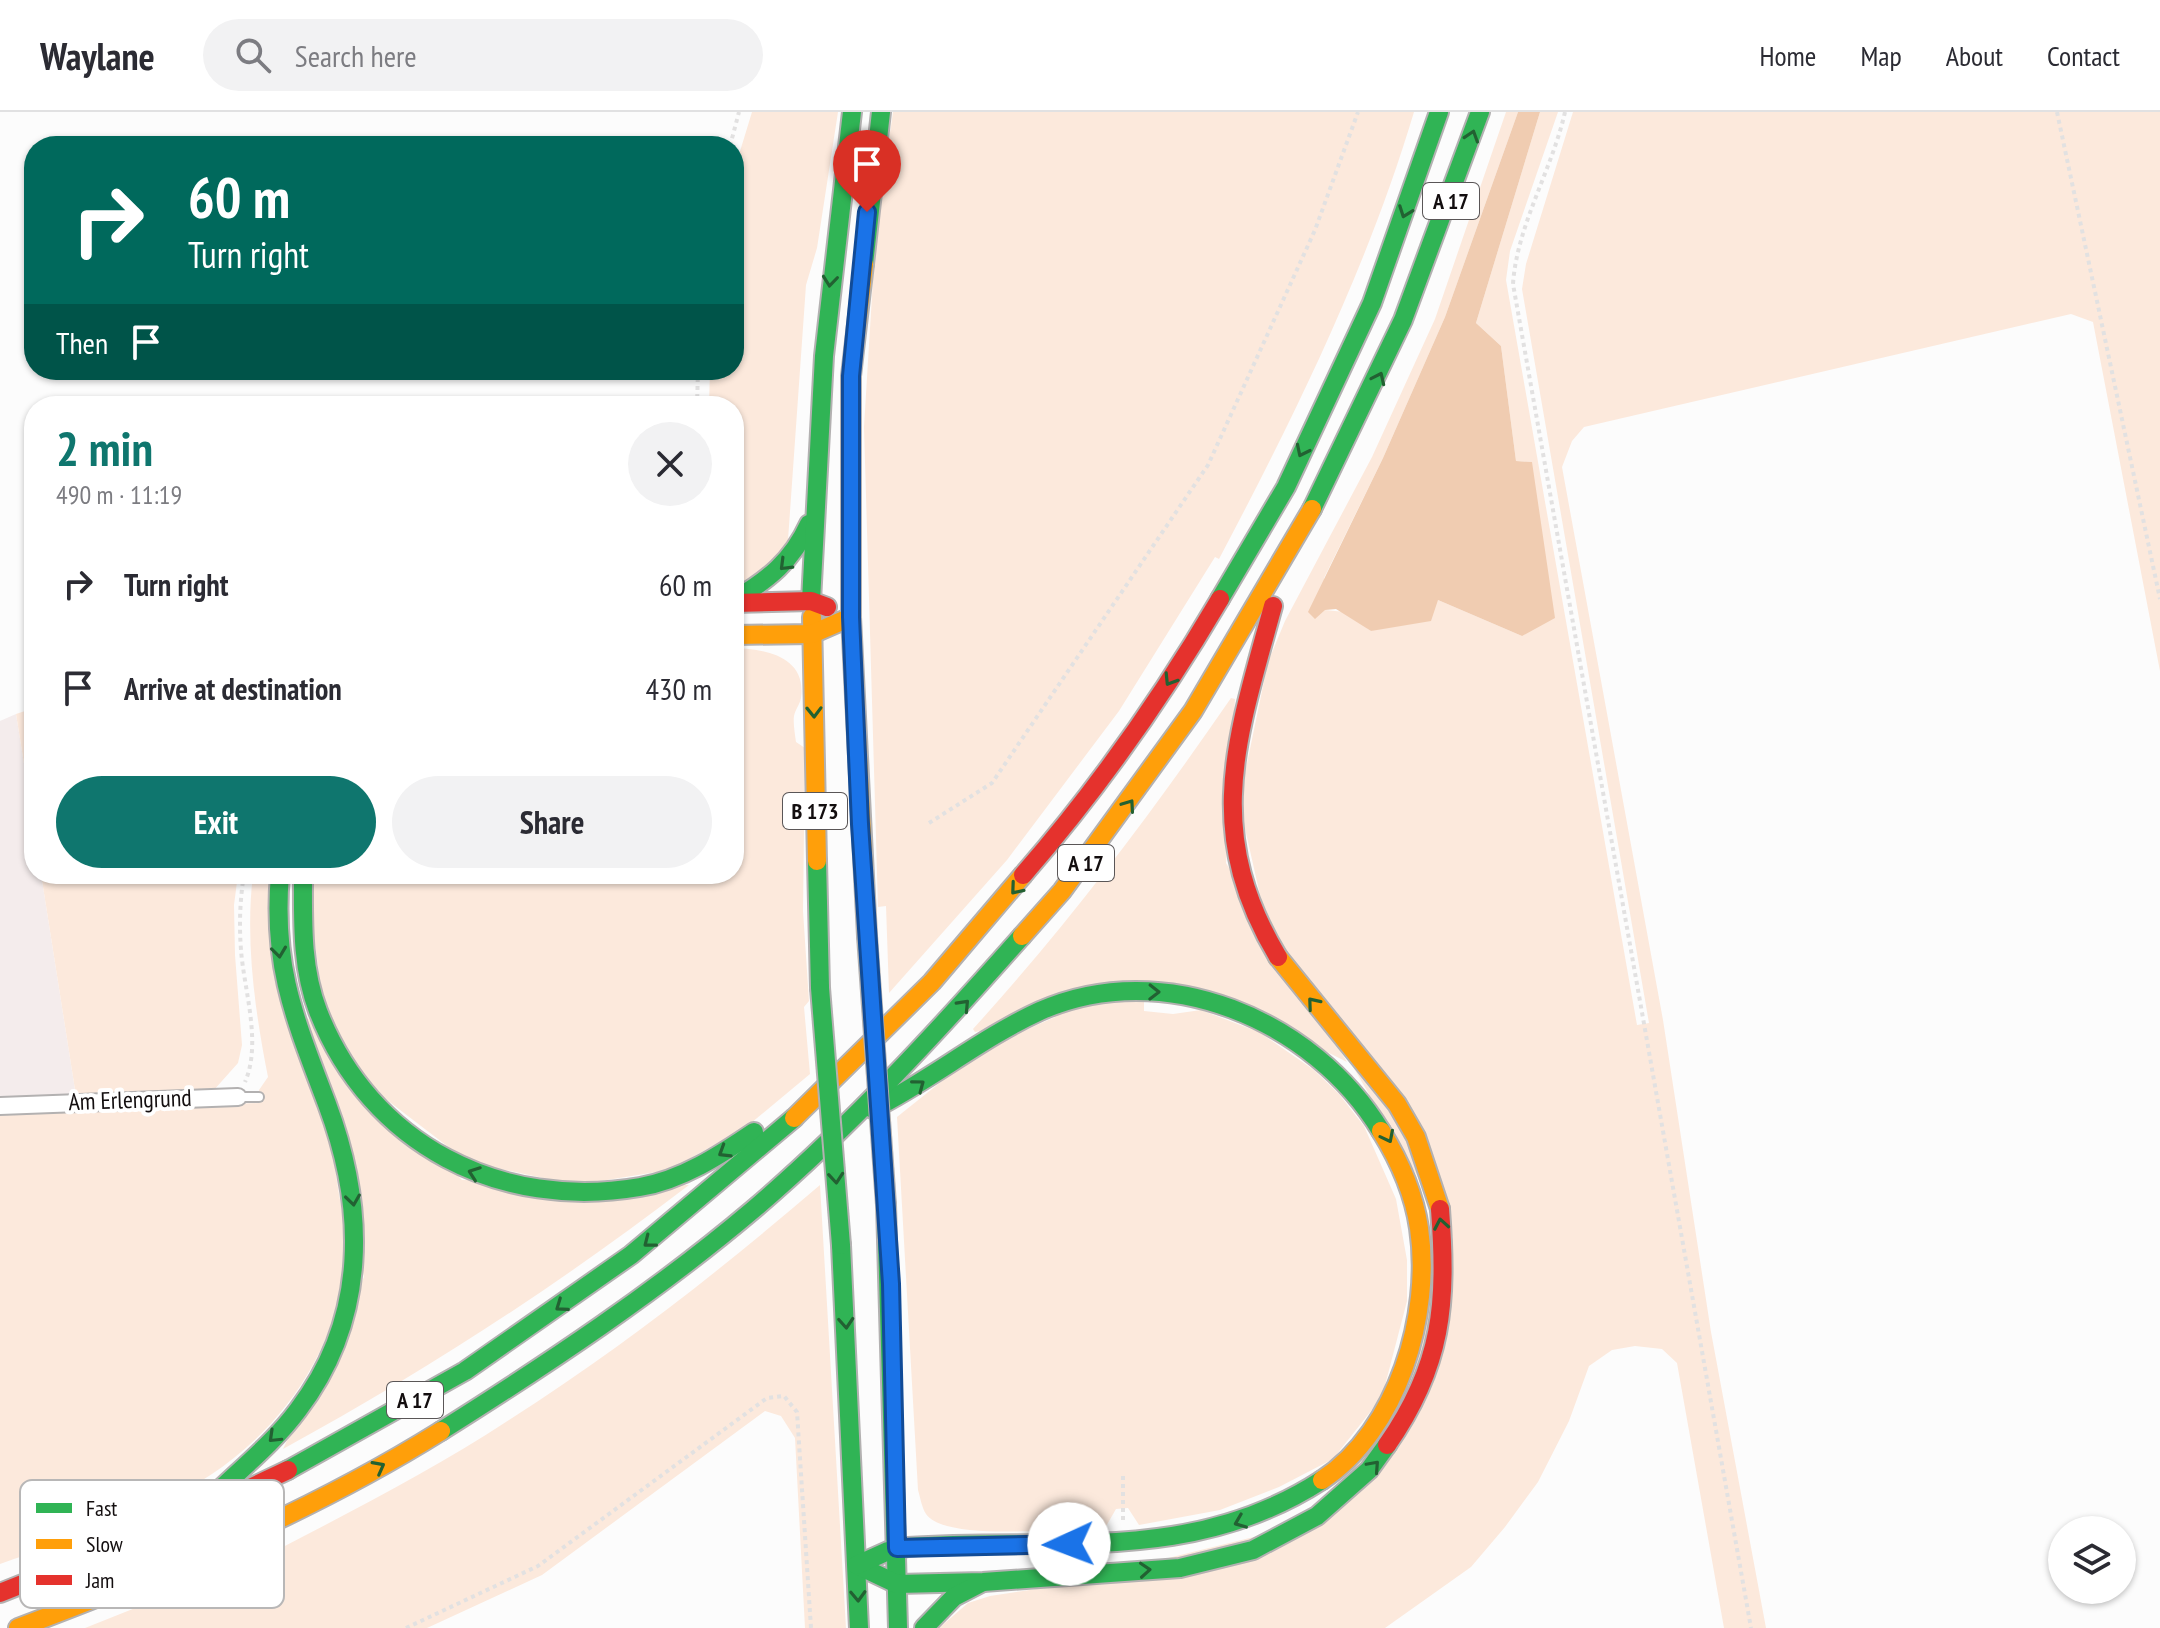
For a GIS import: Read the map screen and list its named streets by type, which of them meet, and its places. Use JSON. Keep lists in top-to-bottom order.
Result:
{
  "streets": {
    "main road": ["A 17", "B 173"],
    "street": ["Am Erlengrund"]
  },
  "legend": ["Fast", "Slow", "Jam"],
  "page": {
    "header": "Waylane",
    "search": "Search here",
    "nav": [
      "Home",
      "Map",
      "About",
      "Contact"
    ],
    "turn": ["60 m", "Turn right"],
    "then": "Then",
    "heading": ["2 min", "490 m · 11:19"],
    "list": [
      {
        "name": "Turn right",
        "value": "60 m"
      },
      {
        "name": "Arrive at destination",
        "value": "430 m"
      }
    ],
    "buttons": ["Exit", "Share"]
  }
}
